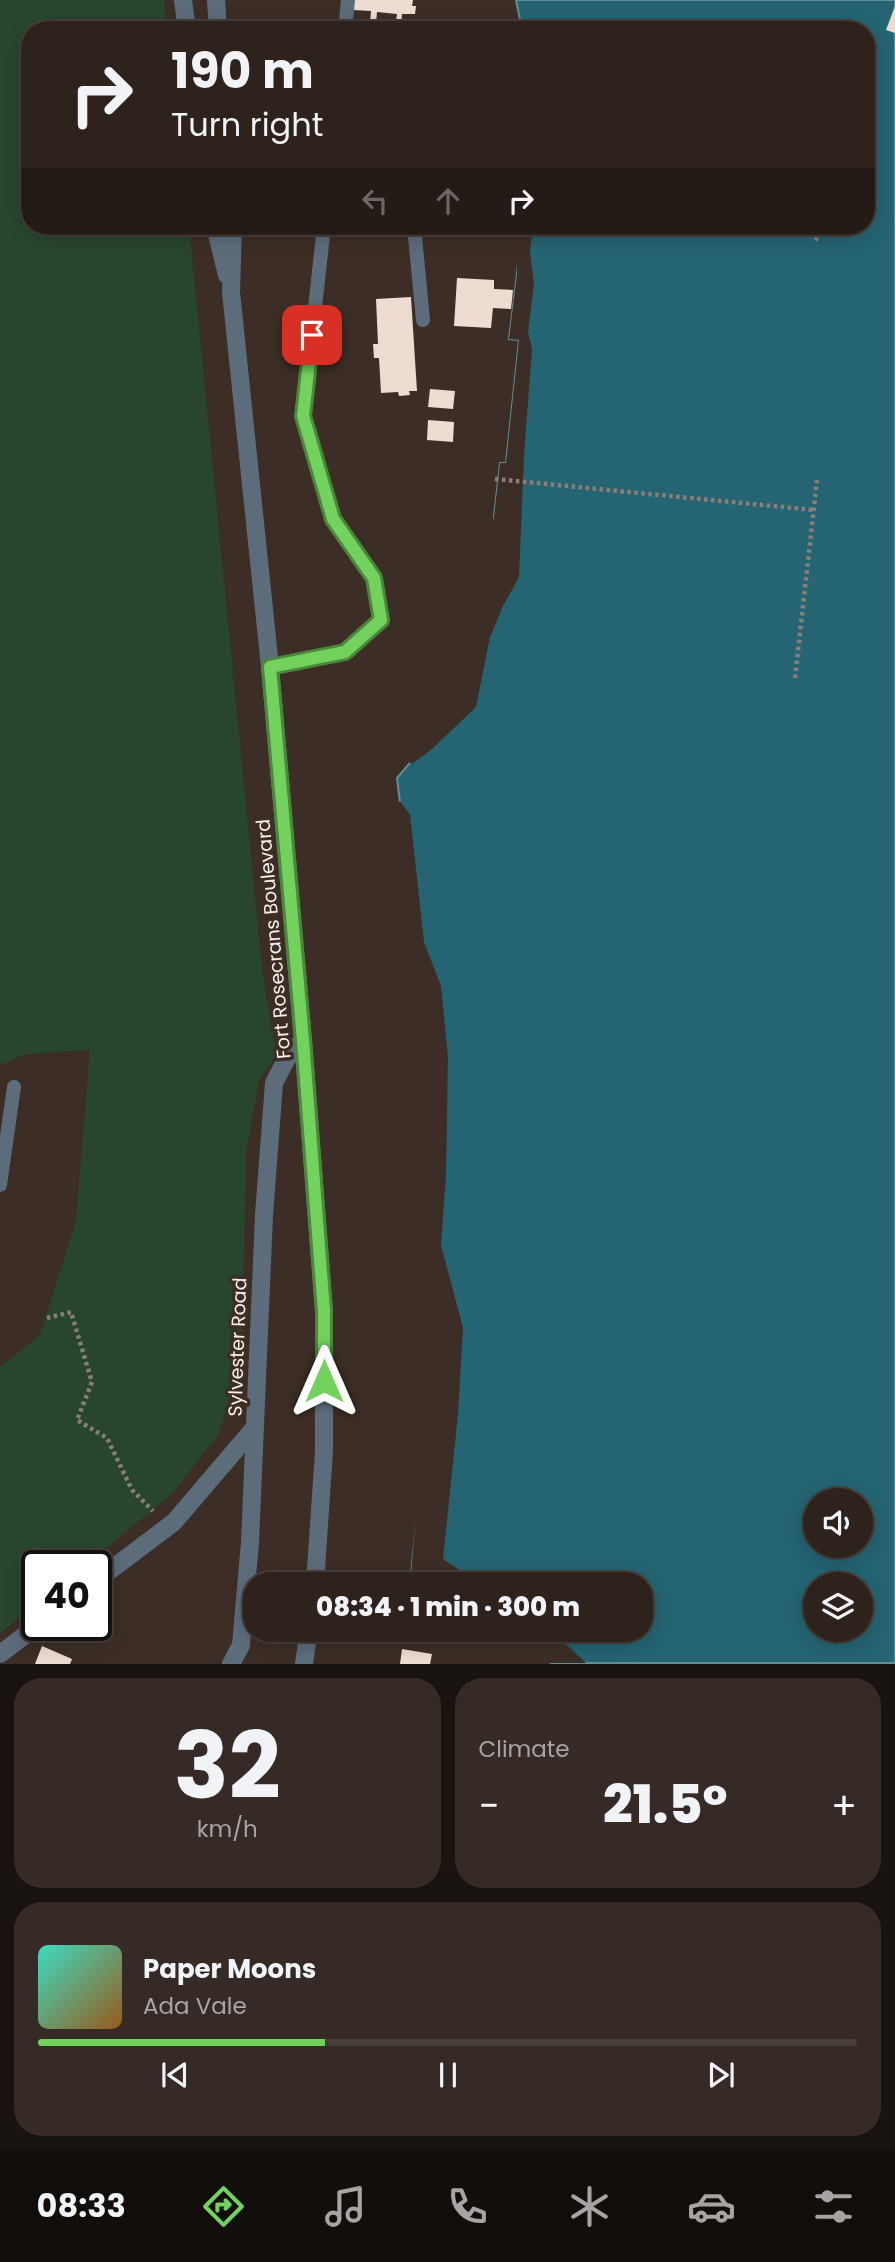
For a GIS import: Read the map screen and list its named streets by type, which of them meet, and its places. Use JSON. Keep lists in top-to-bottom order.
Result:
{
  "streets": {
    "street": ["Fort Rosecrans Boulevard", "Sylvester Road"]
  },
  "crossings": [
    ["Fort Rosecrans Boulevard", "Sylvester Road"]
  ],
  "page": {
    "turn": ["190 m", "Turn right"],
    "limit": "40",
    "trip": "08:34 · 1 min · 300 m",
    "tile": [
      ["32", "km/h"],
      "Climate"
    ],
    "heat": ["−", "21.5°", "+"],
    "song": ["Paper Moons", "Ada Vale"],
    "tabs": "08:33"
  }
}
